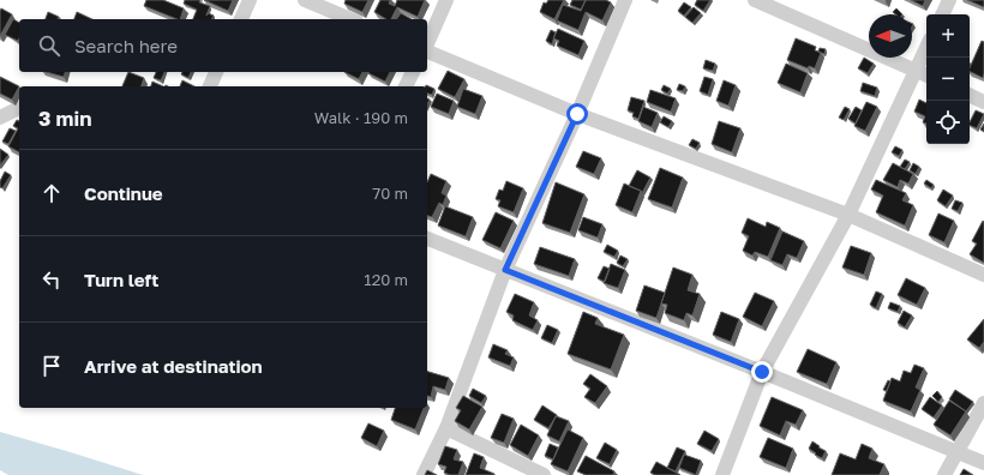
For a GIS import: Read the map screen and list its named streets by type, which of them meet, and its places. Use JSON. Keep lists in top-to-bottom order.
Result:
{
  "north": "left",
  "page": {
    "map_buttons": ["+", "−"],
    "search": "Search here",
    "heading": ["3 min", "Walk · 190 m"],
    "list": [
      ["Continue", "70 m"],
      ["Turn left", "120 m"],
      "Arrive at destination"
    ]
  }
}
